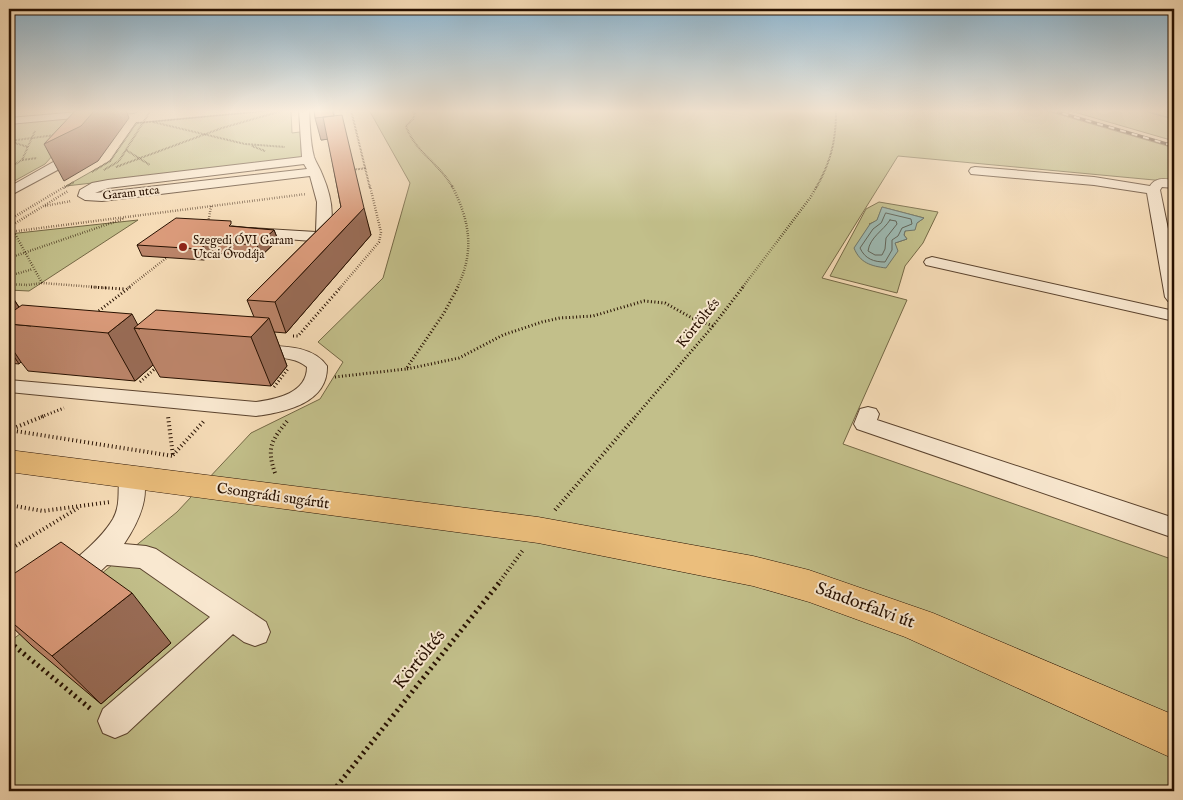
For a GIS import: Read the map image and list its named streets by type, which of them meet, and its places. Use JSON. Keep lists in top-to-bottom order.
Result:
{
  "streets": {
    "main road": ["Csongrádi sugárút", "Sándorfalvi út"],
    "street": ["Garam utca"],
    "path": ["Körtöltés"]
  },
  "crossings": [
    ["Körtöltés", "Csongrádi sugárút"],
    ["Körtöltés", "Sándorfalvi út"],
    ["Csongrádi sugárút", "Sándorfalvi út"]
  ],
  "places": ["Szegedi ÓVI Garam Utcai Óvodája"]
}
